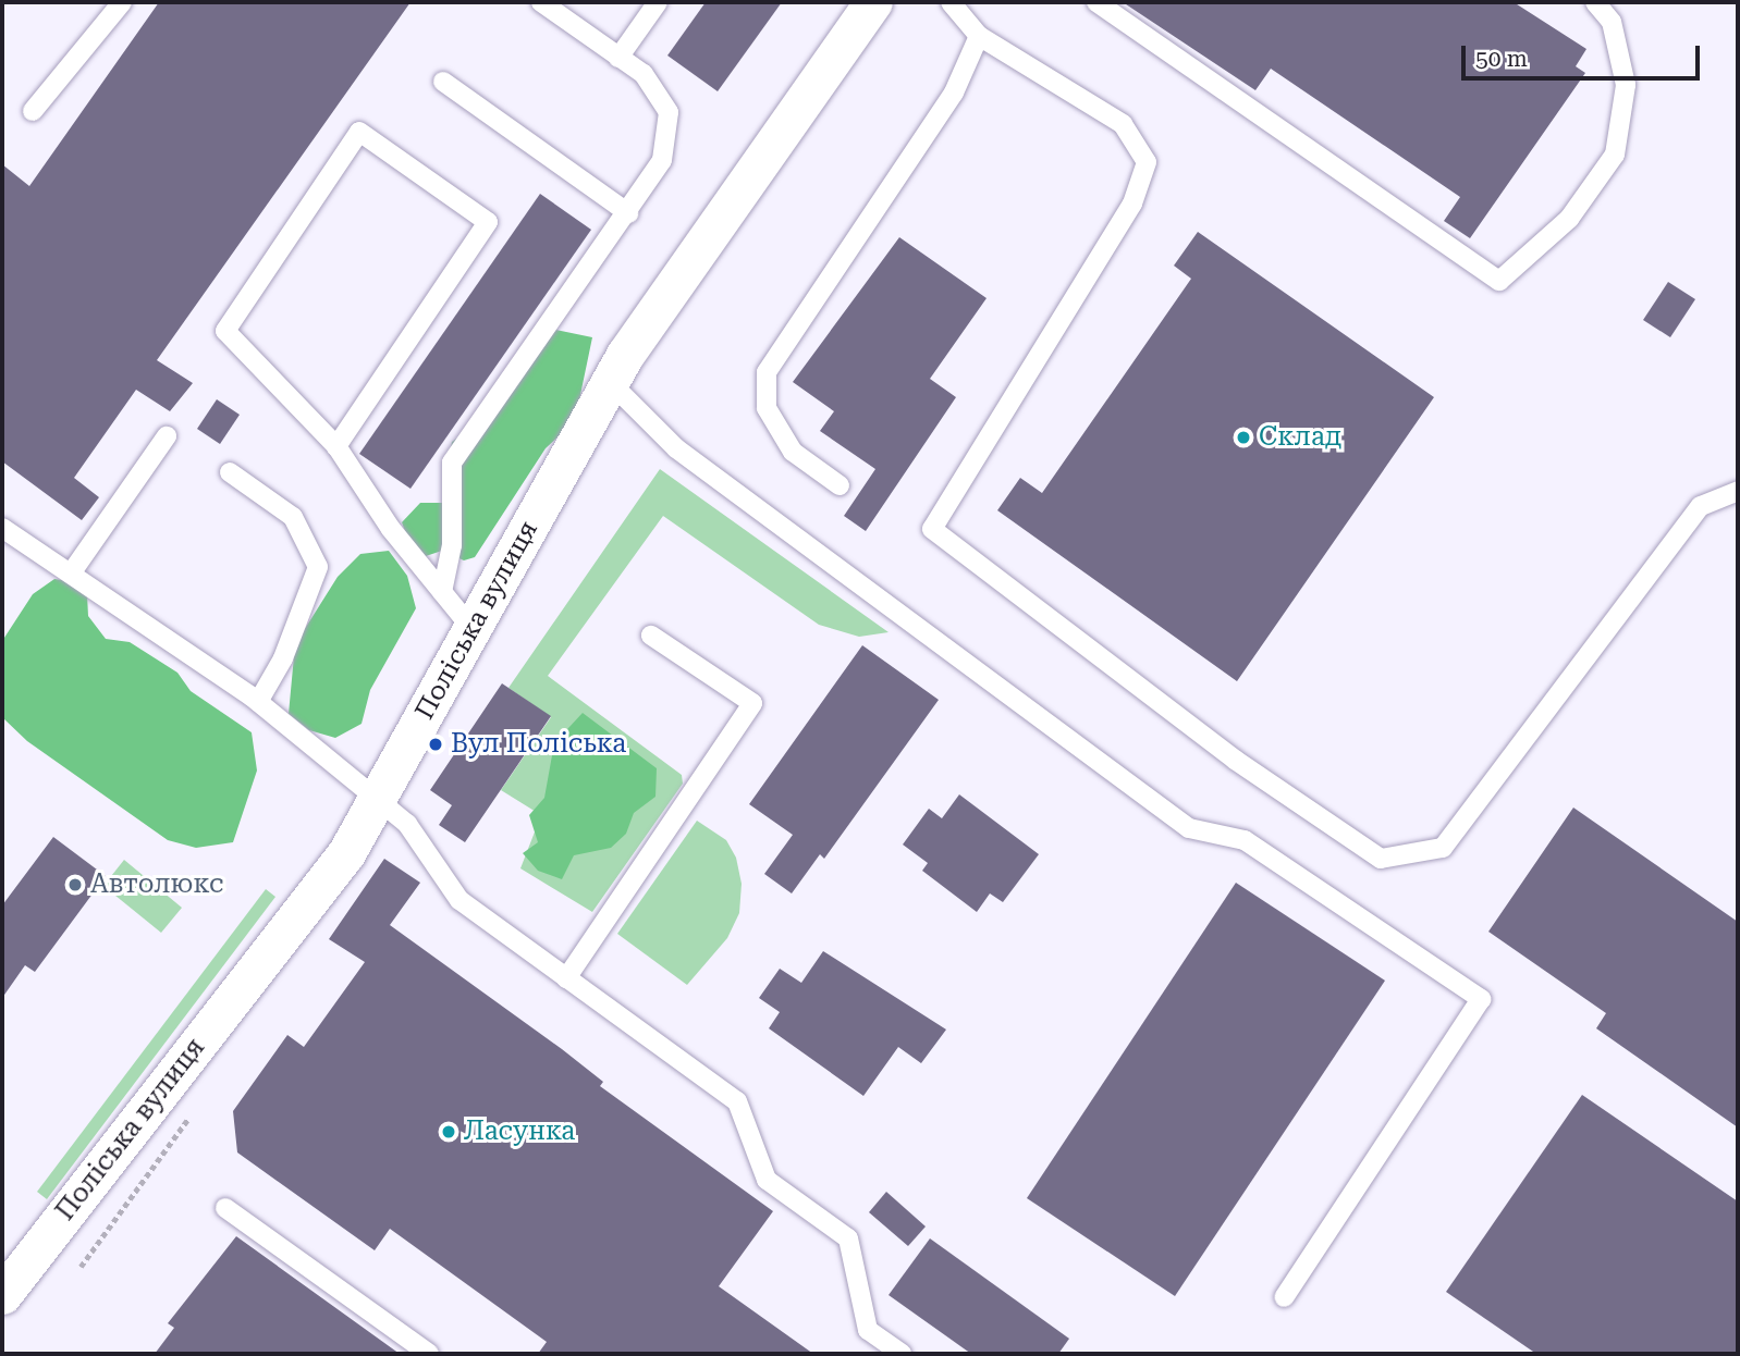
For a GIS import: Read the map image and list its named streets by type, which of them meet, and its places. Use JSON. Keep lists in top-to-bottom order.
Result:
{
  "streets": {
    "street": ["Поліська вулиця"]
  },
  "places": [
    "Склад",
    "Вул Поліська",
    "Автолюкс",
    "Ласунка"
  ],
  "scale_bar": "50 m"
}
